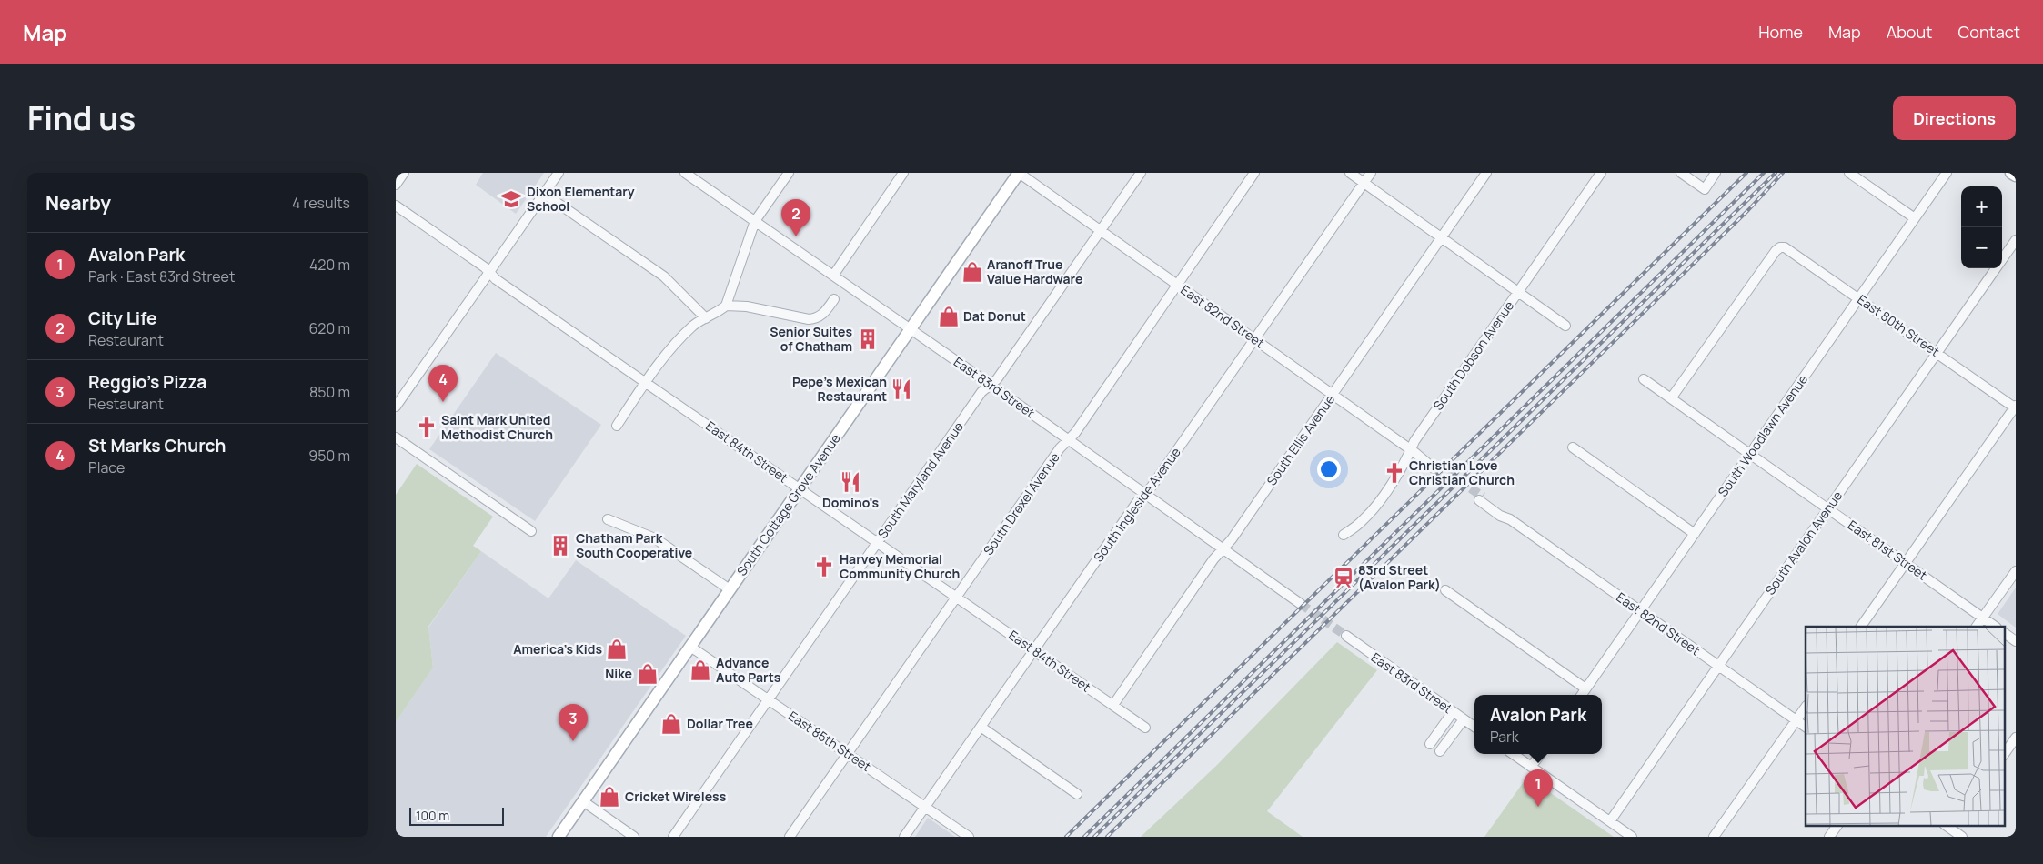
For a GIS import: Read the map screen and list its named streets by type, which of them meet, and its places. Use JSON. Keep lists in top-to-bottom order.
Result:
{
  "streets": {
    "main road": ["South Cottage Grove Avenue"],
    "street": [
      "East 82nd Street",
      "East 80th Street",
      "South Dobson Avenue",
      "East 83rd Street",
      "South Woodlawn Avenue",
      "South Ellis Avenue",
      "East 84th Street",
      "South Maryland Avenue",
      "South Drexel Avenue",
      "South Ingleside Avenue",
      "South Avalon Avenue",
      "East 81st Street",
      "East 85th Street"
    ]
  },
  "crossings": [
    ["East 82nd Street", "South Dobson Avenue"],
    ["East 82nd Street", "South Woodlawn Avenue"],
    ["East 82nd Street", "South Ellis Avenue"],
    ["East 82nd Street", "South Maryland Avenue"],
    ["East 82nd Street", "South Drexel Avenue"],
    ["East 82nd Street", "South Cottage Grove Avenue"],
    ["East 82nd Street", "South Ingleside Avenue"],
    ["East 82nd Street", "South Avalon Avenue"],
    ["East 80th Street", "South Woodlawn Avenue"],
    ["East 80th Street", "South Avalon Avenue"],
    ["East 80th Street", "East 81st Street"],
    ["East 83rd Street", "South Ellis Avenue"],
    ["East 83rd Street", "South Maryland Avenue"],
    ["East 83rd Street", "South Drexel Avenue"],
    ["East 83rd Street", "South Cottage Grove Avenue"],
    ["East 83rd Street", "South Ingleside Avenue"],
    ["South Woodlawn Avenue", "East 81st Street"],
    ["South Ellis Avenue", "East 84th Street"],
    ["East 84th Street", "South Maryland Avenue"],
    ["East 84th Street", "South Drexel Avenue"],
    ["East 84th Street", "South Cottage Grove Avenue"],
    ["East 84th Street", "South Ingleside Avenue"],
    ["South Maryland Avenue", "East 85th Street"],
    ["South Drexel Avenue", "East 85th Street"],
    ["South Cottage Grove Avenue", "East 85th Street"],
    ["South Ingleside Avenue", "East 85th Street"],
    ["South Avalon Avenue", "East 81st Street"]
  ],
  "places": {
    "school or university": ["Dixon Elementary School"],
    "shop": [
      "Aranoff True Value Hardware",
      "Dat Donut",
      "America's Kids",
      "Advance Auto Parts",
      "Nike",
      "Dollar Tree",
      "Cricket Wireless"
    ],
    "building": ["Senior Suites of Chatham", "Chatham Park South Cooperative"],
    "restaurant": ["Pepe's Mexican Restaurant", "Domino's"],
    "church": ["Saint Mark United Methodist Church", "Christian Love Christian Church", "Harvey Memorial Community Church"],
    "station": ["83rd Street (Avalon Park)"]
  },
  "scale_bar": "100 m",
  "page": {
    "header": "Map",
    "nav": [
      "Home",
      "Map",
      "About",
      "Contact"
    ],
    "title": "Find us",
    "buttons": "Directions",
    "heading": ["Nearby", "4 results"],
    "map_buttons": ["+", "−"],
    "pins": [
      "2",
      "4",
      "3",
      "1"
    ],
    "list": [
      {
        "mark": "1",
        "name": "Avalon Park",
        "note": "Park · East 83rd Street",
        "value": "420 m"
      },
      {
        "mark": "2",
        "name": "City Life",
        "note": "Restaurant",
        "value": "620 m"
      },
      {
        "mark": "3",
        "name": "Reggio's Pizza",
        "note": "Restaurant",
        "value": "850 m"
      },
      {
        "mark": "4",
        "name": "St Marks Church",
        "note": "Place",
        "value": "950 m"
      }
    ],
    "popup": ["Avalon Park", "Park"],
    "scale": "100 m"
  }
}
